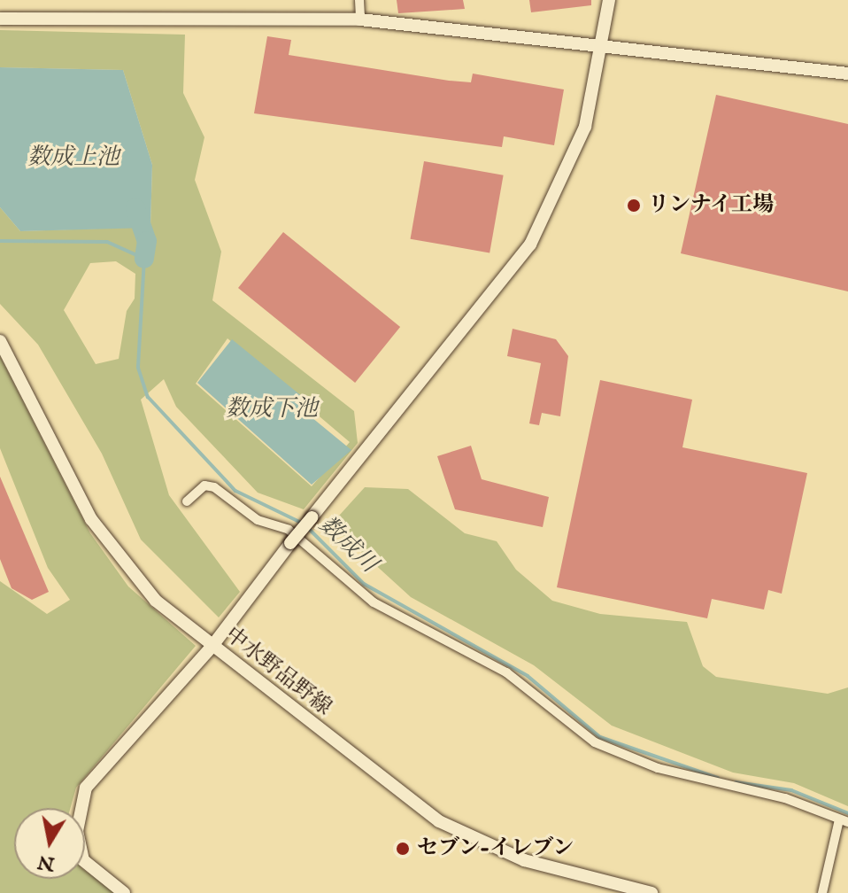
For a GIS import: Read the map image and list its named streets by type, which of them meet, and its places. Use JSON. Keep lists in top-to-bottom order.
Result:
{
  "streets": {
    "street": ["中水野品野線"]
  },
  "water": ["数成上池", "数成下池", "数成川"],
  "places": ["リンナイ工場", "セブン-イレブン"],
  "north": "bottom"
}
